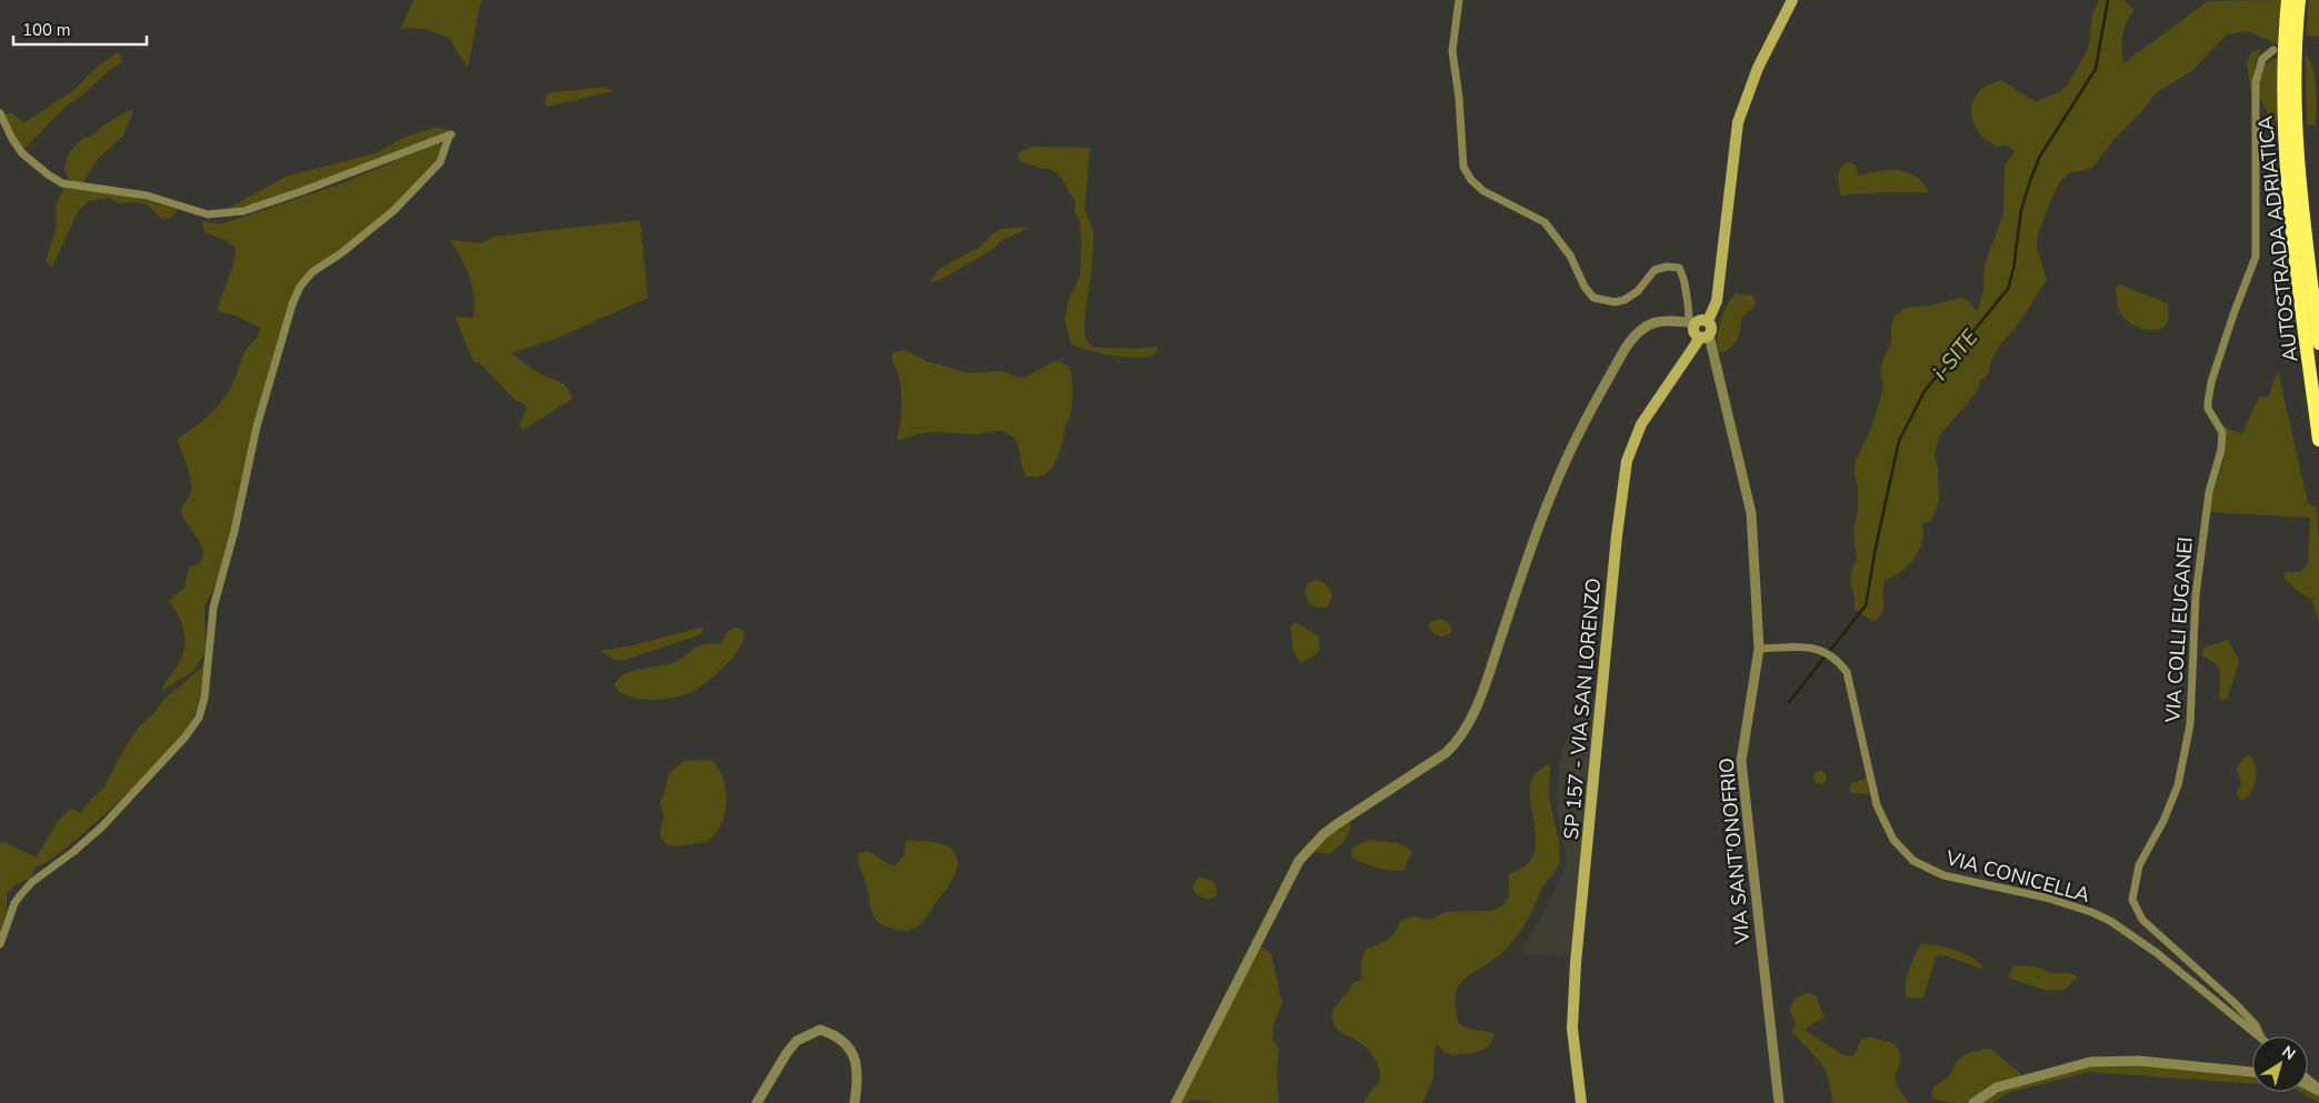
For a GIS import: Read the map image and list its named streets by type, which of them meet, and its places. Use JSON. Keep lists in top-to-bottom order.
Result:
{
  "streets": {
    "highway": ["AUTOSTRADA ADRIATICA"],
    "main road": ["SP 157 - VIA SAN LORENZO"],
    "street": ["VIA COLLI EUGANEI", "VIA SANT'ONOFRIO", "VIA CONICELLA"]
  },
  "crossings": [
    ["SP 157 - VIA SAN LORENZO", "VIA SANT'ONOFRIO"],
    ["VIA SANT'ONOFRIO", "VIA CONICELLA"]
  ],
  "water": ["i-SITE"],
  "scale_bar": "100 m",
  "north": "top right"
}
